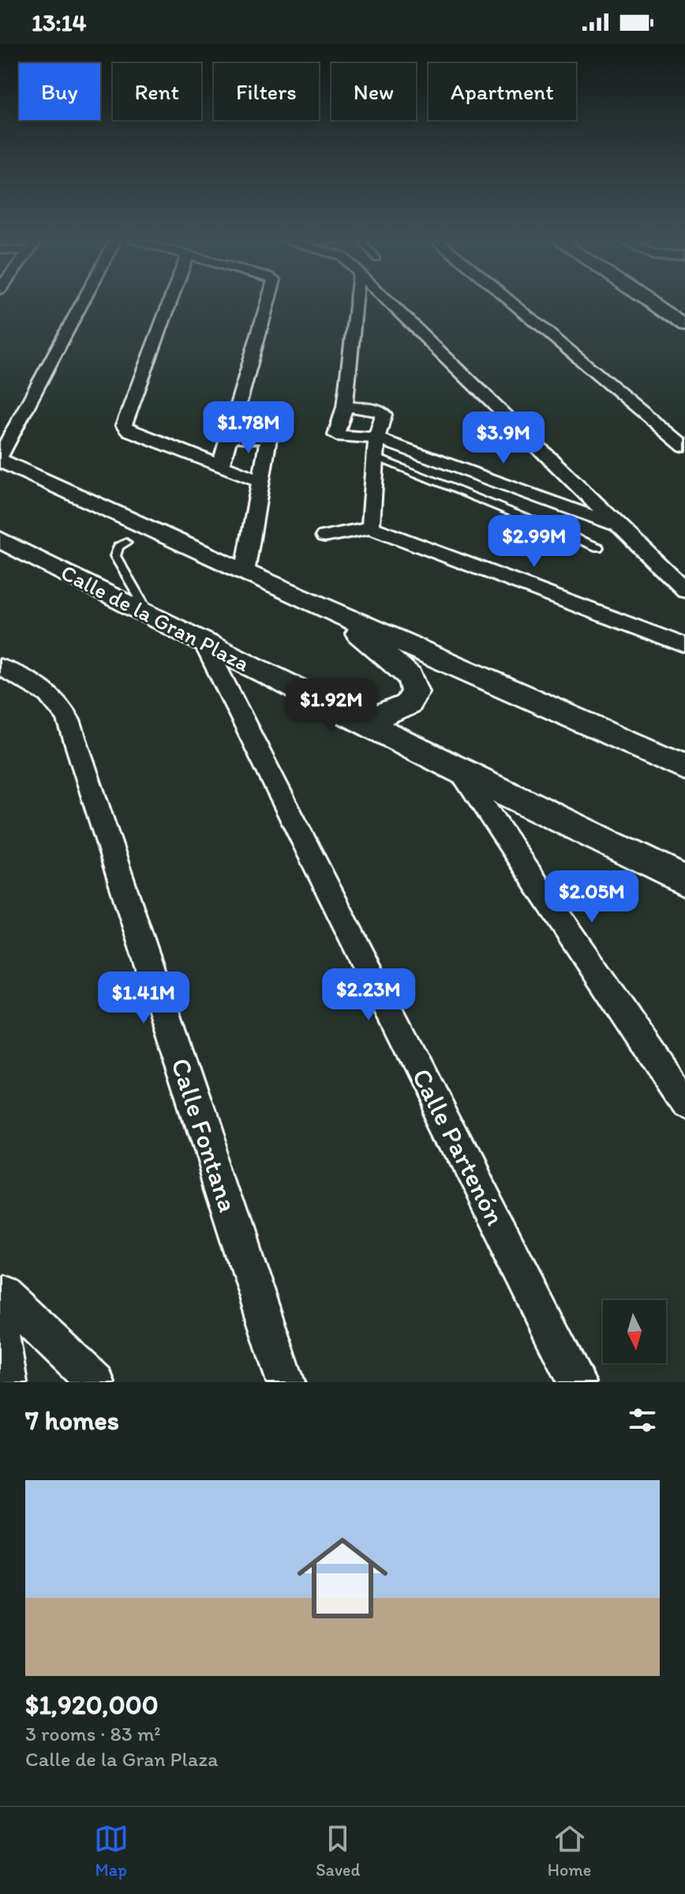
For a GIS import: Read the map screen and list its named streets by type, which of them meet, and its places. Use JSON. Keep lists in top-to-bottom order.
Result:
{
  "streets": {
    "street": ["Calle de la Gran Plaza", "Calle Fontana", "Calle Partenón"]
  },
  "crossings": [
    ["Calle de la Gran Plaza", "Calle Partenón"]
  ],
  "north": "bottom",
  "page": {
    "status": "13:14",
    "chip": [
      "Buy",
      "Rent",
      "Filters",
      "New",
      "Apartment"
    ],
    "price": [
      "$1.78M",
      "$3.9M",
      "$2.99M",
      "$1.92M",
      "$2.05M",
      "$2.23M",
      "$1.41M"
    ],
    "heading": "7 homes",
    "list": [
      {
        "name": "$1,920,000",
        "note": "3 rooms · 83 m² · Calle de la Gran Plaza"
      }
    ],
    "tabs": ["Map", "Saved", "Home"]
  }
}
